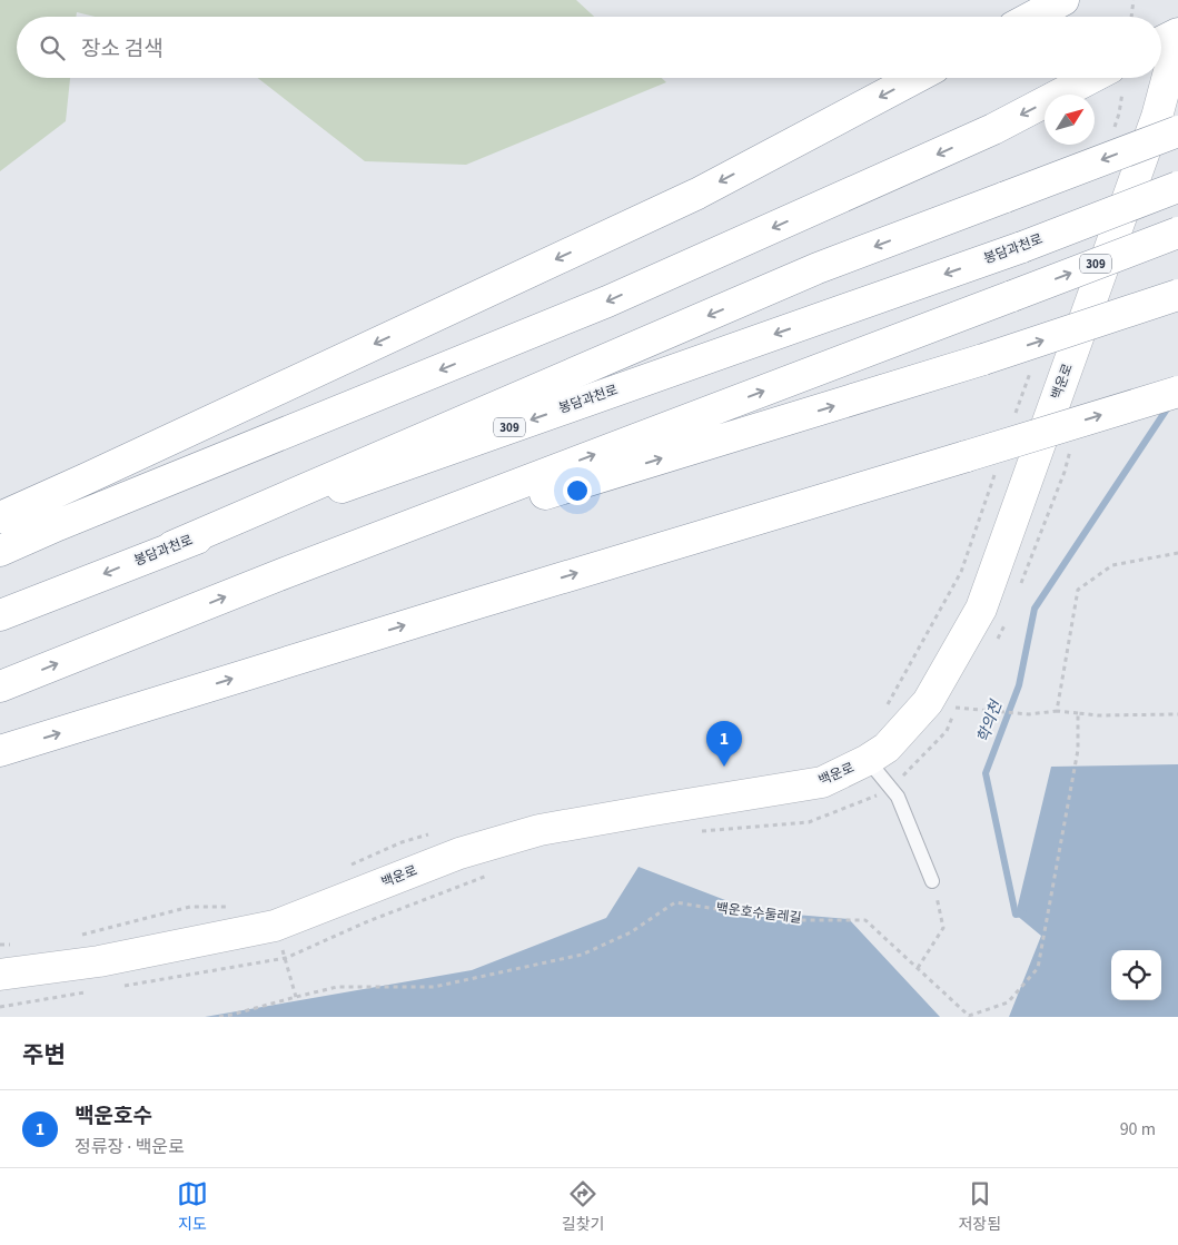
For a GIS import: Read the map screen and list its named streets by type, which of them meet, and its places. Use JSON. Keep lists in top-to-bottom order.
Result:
{
  "streets": {
    "main road": ["봉담과천로", "309", "백운로"],
    "path": ["백운호수둘레길"]
  },
  "water": ["학의천"],
  "north": "top right",
  "page": {
    "search": "장소 검색",
    "pins": "1",
    "heading": "주변",
    "list": [
      {
        "mark": "1",
        "name": "백운호수",
        "note": "정류장 · 백운로",
        "value": "90 m"
      }
    ],
    "nav": ["지도", "길찾기", "저장됨"]
  }
}
